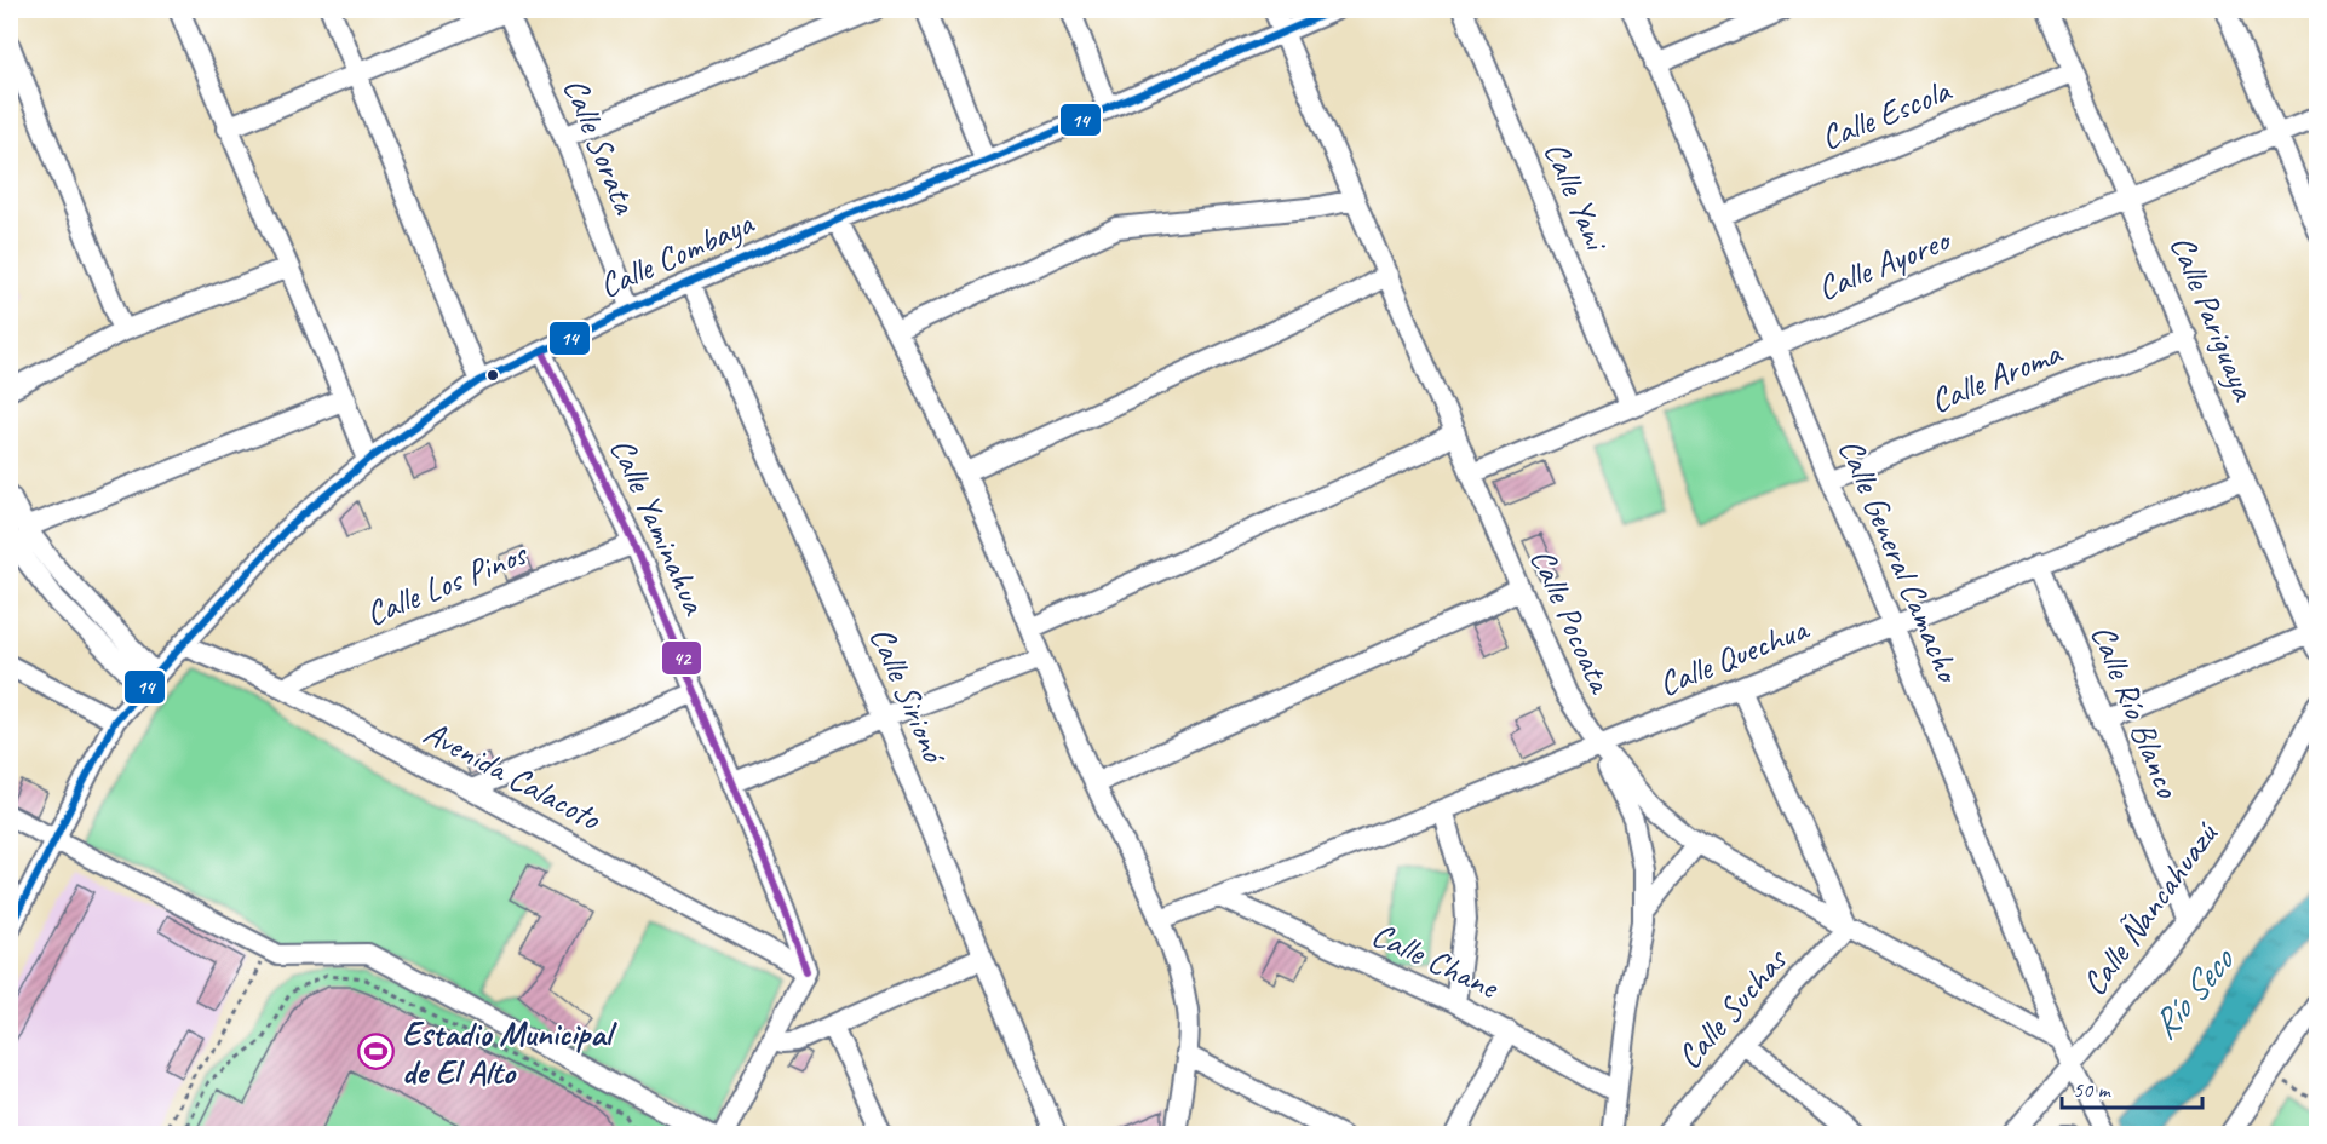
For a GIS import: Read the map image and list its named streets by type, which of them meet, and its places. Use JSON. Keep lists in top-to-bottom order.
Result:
{
  "streets": {
    "street": [
      "Calle Escola",
      "Calle Sorata",
      "Calle Yani",
      "Calle Combaya",
      "Calle Ayoreo",
      "Calle Pariguaya",
      "Calle Aroma",
      "Calle Yaminahua",
      "Calle General Camacho",
      "Calle Los Pinos",
      "Calle Pocoata",
      "Calle Quechua",
      "Calle Sirionó",
      "Calle Río Blanco",
      "Avenida Calacoto",
      "Calle Ñancahuazú",
      "Calle Chane",
      "Calle Suchas"
    ]
  },
  "crossings": [
    ["Calle Escola", "Calle Pariguaya"],
    ["Calle Escola", "Calle General Camacho"],
    ["Calle Sorata", "Calle Combaya"],
    ["Calle Yani", "Calle Ayoreo"],
    ["Calle Combaya", "Calle Yaminahua"],
    ["Calle Combaya", "Calle Pocoata"],
    ["Calle Combaya", "Calle Sirionó"],
    ["Calle Combaya", "Avenida Calacoto"],
    ["Calle Ayoreo", "Calle Pariguaya"],
    ["Calle Ayoreo", "Calle General Camacho"],
    ["Calle Ayoreo", "Calle Pocoata"],
    ["Calle Pariguaya", "Calle Aroma"],
    ["Calle Pariguaya", "Calle Quechua"],
    ["Calle Aroma", "Calle General Camacho"],
    ["Calle Yaminahua", "Calle Los Pinos"],
    ["Calle Yaminahua", "Avenida Calacoto"],
    ["Calle General Camacho", "Calle Pocoata"],
    ["Calle General Camacho", "Calle Quechua"],
    ["Calle General Camacho", "Calle Ñancahuazú"],
    ["Calle Los Pinos", "Avenida Calacoto"],
    ["Calle Pocoata", "Calle Quechua"],
    ["Calle Pocoata", "Calle Suchas"],
    ["Calle Quechua", "Calle Río Blanco"],
    ["Calle Quechua", "Calle Chane"],
    ["Calle Río Blanco", "Calle Ñancahuazú"]
  ],
  "water": ["Río Seco"],
  "places": {
    "sports": ["Estadio Municipal de El Alto"]
  },
  "lines": ["transit line 14", "transit line 42"],
  "scale_bar": "50 m"
}
